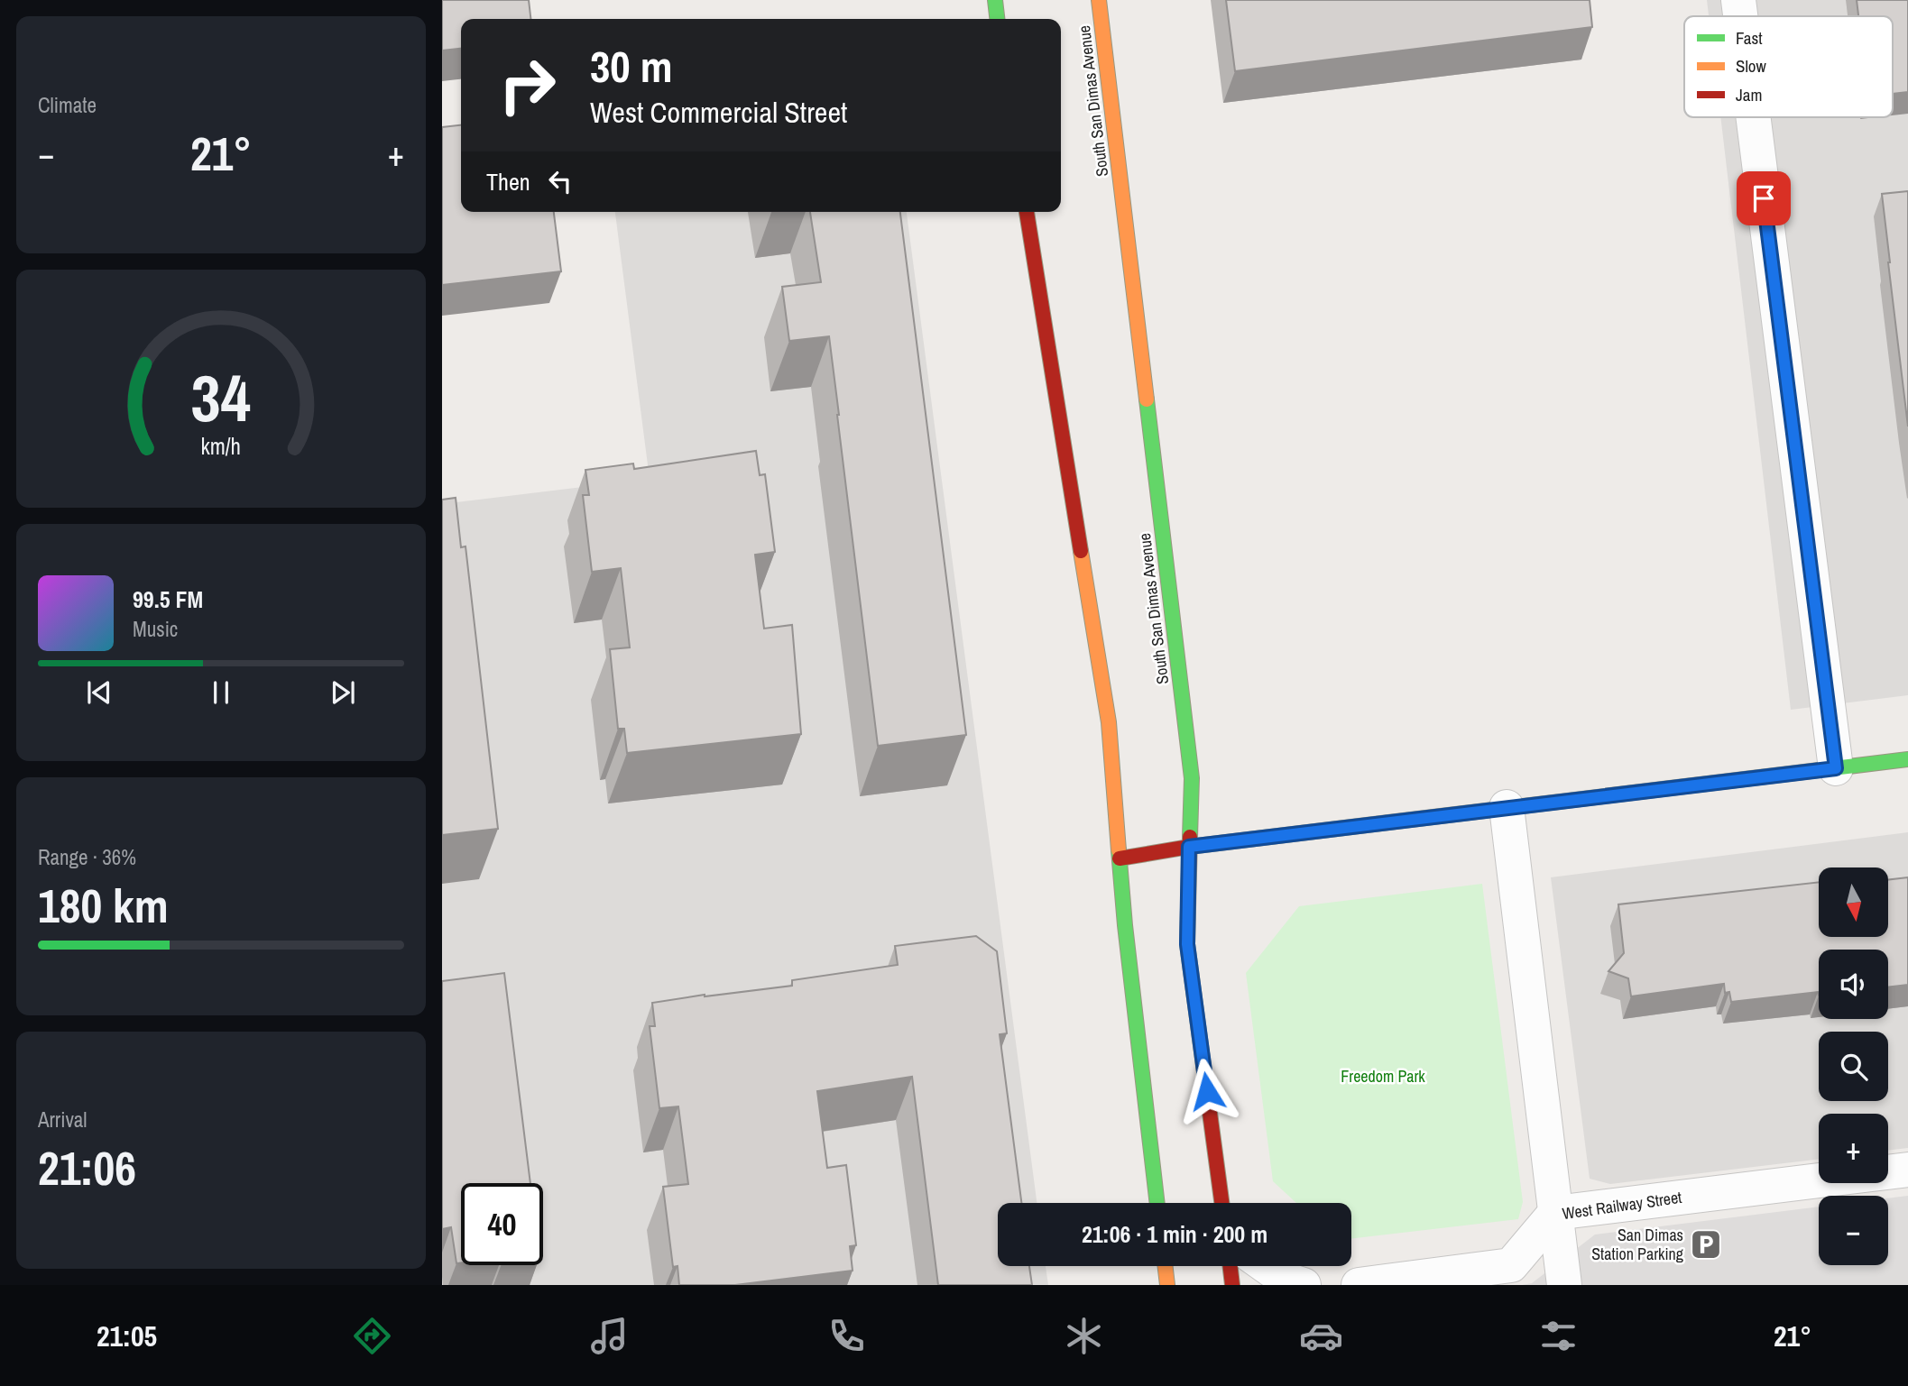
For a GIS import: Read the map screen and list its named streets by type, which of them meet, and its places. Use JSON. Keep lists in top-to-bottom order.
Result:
{
  "streets": {
    "street": ["South San Dimas Avenue", "West Railway Street"]
  },
  "parks": ["Freedom Park"],
  "places": {
    "parking": ["San Dimas Station Parking"]
  },
  "legend": ["Fast", "Slow", "Jam"],
  "north": "bottom",
  "page": {
    "tile": [
      "Climate",
      ["Range · 36%", "180 km"],
      ["Arrival", "21:06"]
    ],
    "turn": ["30 m", "West Commercial Street"],
    "heat": ["−", "21°", "+"],
    "then": "Then",
    "song": ["99.5 FM", "Music"],
    "map_buttons": ["+", "−"],
    "limit": "40",
    "trip": "21:06 · 1 min · 200 m",
    "tabs": ["21:05", "21°"],
    "gauge": ["34", "km/h"]
  }
}
